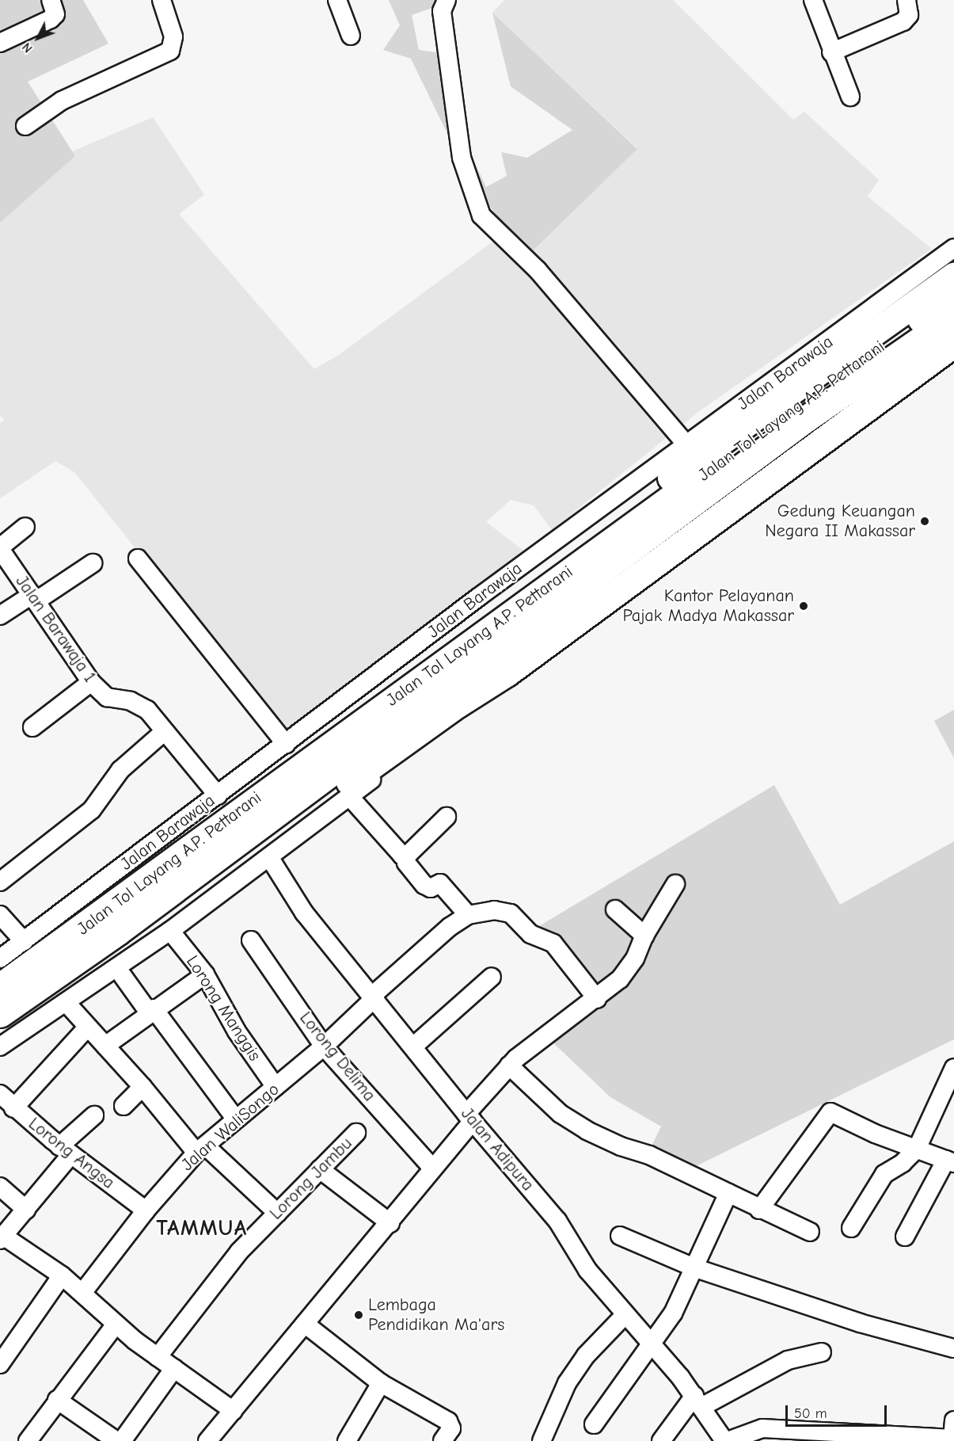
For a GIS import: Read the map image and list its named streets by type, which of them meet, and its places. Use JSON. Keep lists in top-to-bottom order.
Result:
{
  "streets": {
    "highway": ["Jalan Tol Layang A.P. Pettarani"],
    "street": [
      "Jalan Barawaja",
      "Jalan Barawaja 1",
      "Lorong Manggis",
      "Lorong Delima",
      "Jalan WaliSongo",
      "Jalan Adipura",
      "Lorong Angsa",
      "Lorong Jambu"
    ]
  },
  "crossings": [
    ["Jalan Barawaja", "Jalan Tol Layang A.P. Pettarani"],
    ["Jalan Barawaja", "Jalan Barawaja 1"],
    ["Lorong Manggis", "Jalan WaliSongo"],
    ["Lorong Delima", "Jalan WaliSongo"],
    ["Jalan WaliSongo", "Jalan Adipura"],
    ["Jalan WaliSongo", "Lorong Angsa"]
  ],
  "districts": ["TAMMUA"],
  "places": ["Gedung Keuangan Negara II Makassar", "Kantor Pelayanan Pajak Madya Makassar", "Lembaga Pendidikan Ma'ars"],
  "scale_bar": "50 m",
  "north": "bottom left"
}
